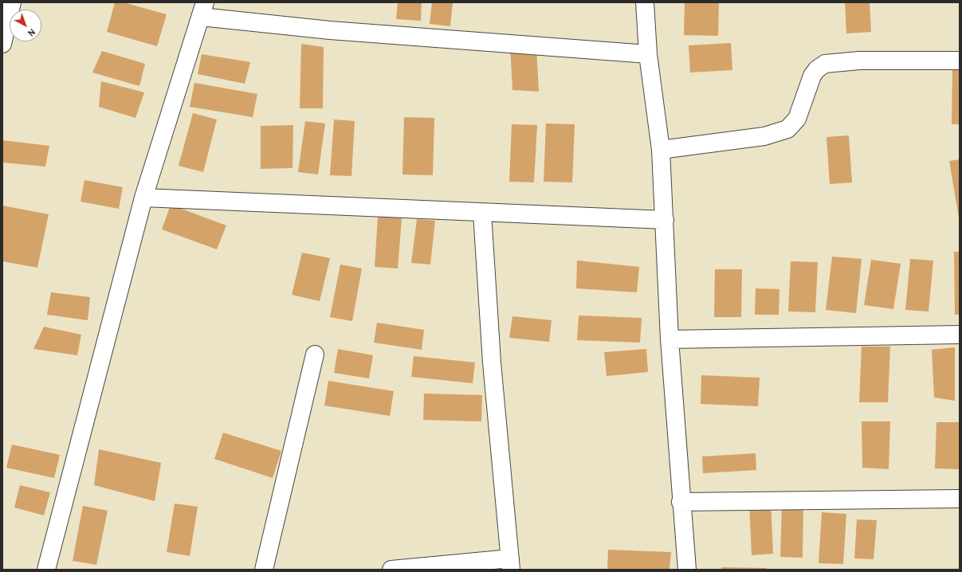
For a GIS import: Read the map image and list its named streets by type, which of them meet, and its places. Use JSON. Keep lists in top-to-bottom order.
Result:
{
  "north": "bottom right"
}
